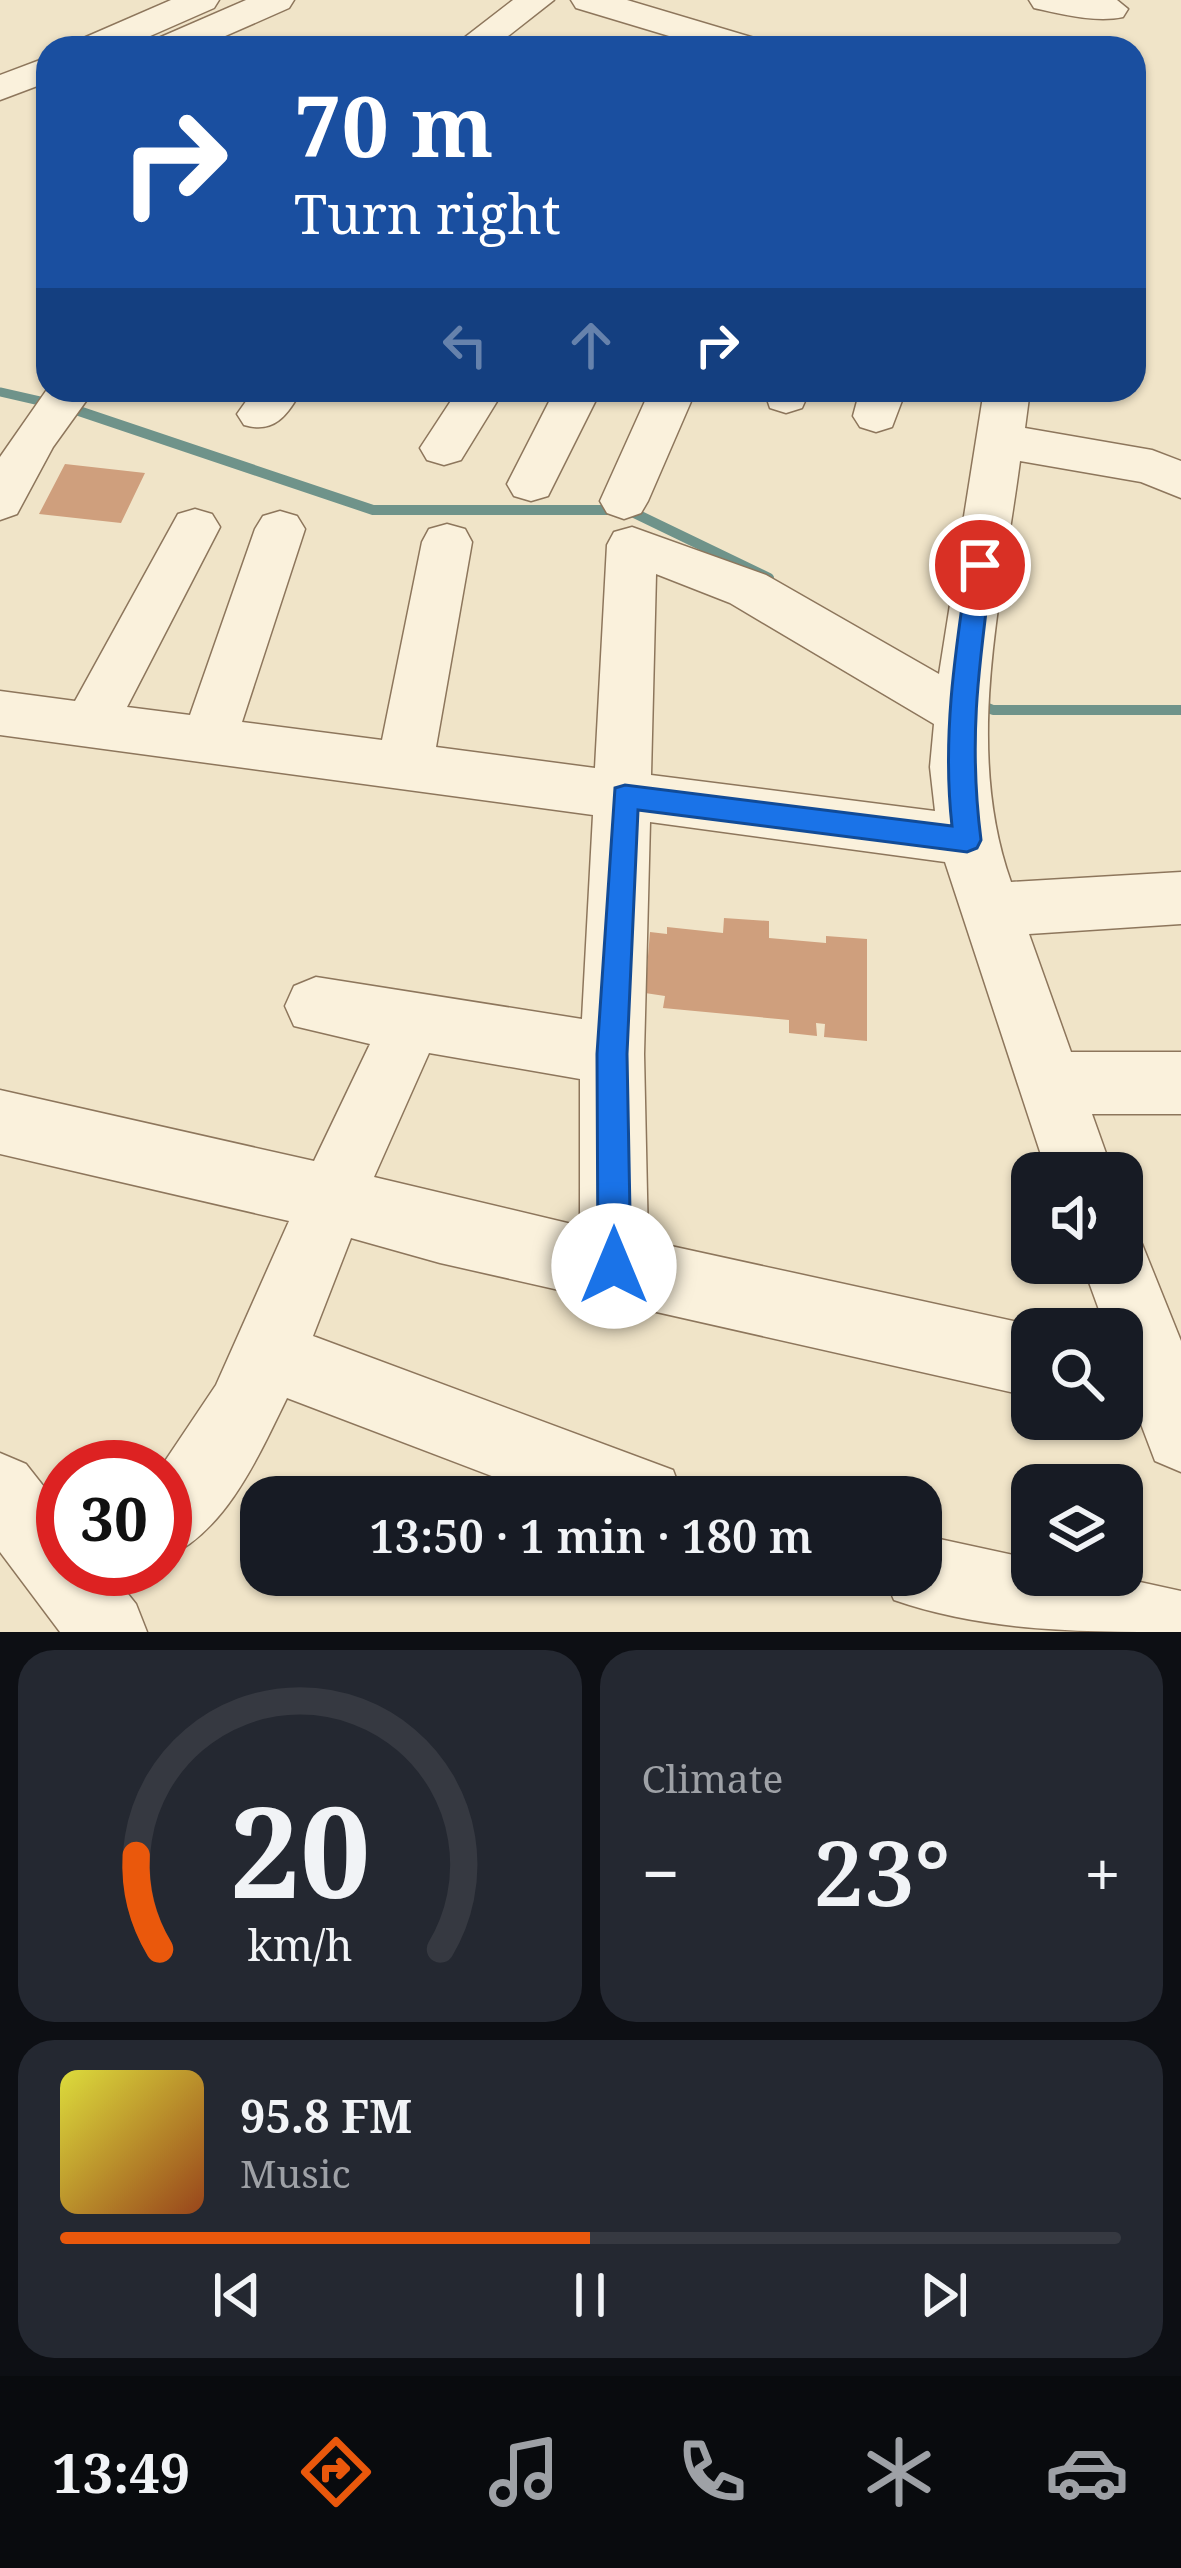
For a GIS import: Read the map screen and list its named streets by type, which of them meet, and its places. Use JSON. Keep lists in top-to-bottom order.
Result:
{
  "page": {
    "turn": ["70 m", "Turn right"],
    "limit": "30",
    "trip": "13:50 · 1 min · 180 m",
    "tile": "Climate",
    "heat": ["−", "23°", "+"],
    "song": ["95.8 FM", "Music"],
    "tabs": "13:49",
    "gauge": ["20", "km/h"]
  }
}
